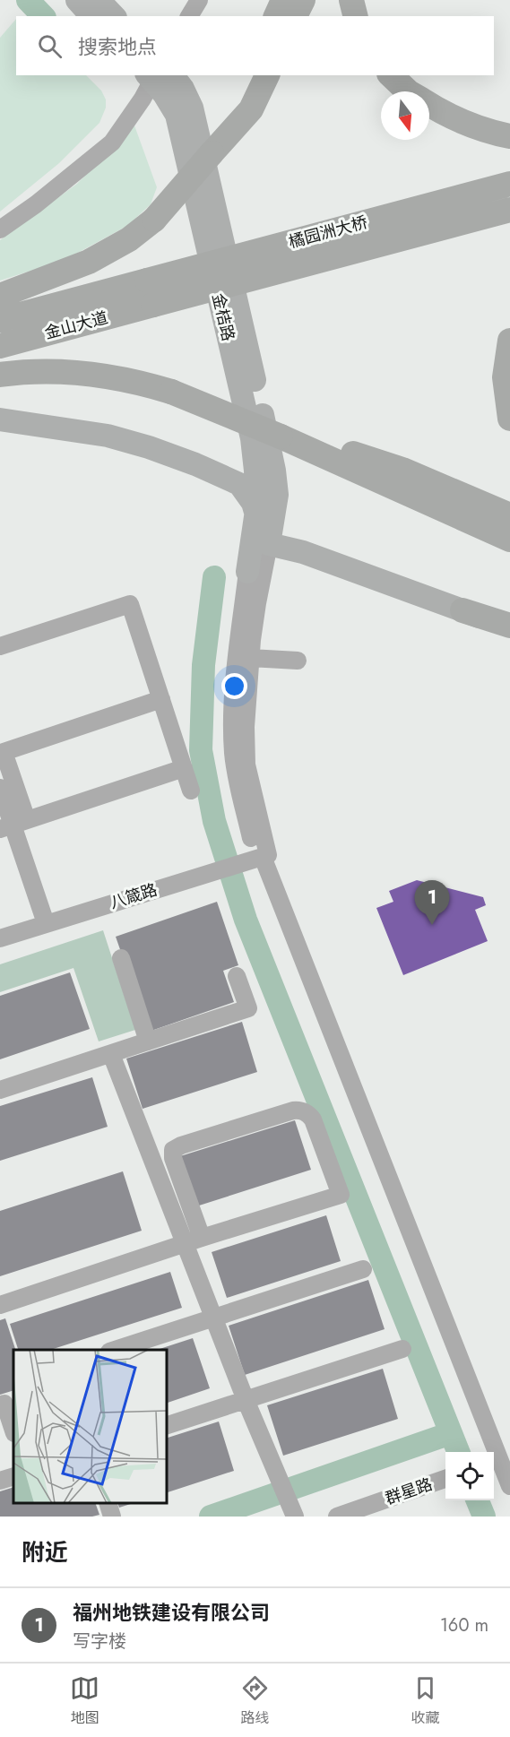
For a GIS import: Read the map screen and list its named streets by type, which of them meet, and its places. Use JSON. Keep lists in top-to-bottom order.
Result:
{
  "streets": {
    "highway": ["橘园洲大桥", "金山大道"],
    "main road": ["金桔路"],
    "street": ["八箴路", "群星路"]
  },
  "crossings": [
    ["橘园洲大桥", "金山大道"]
  ],
  "north": "bottom",
  "page": {
    "search": "搜索地点",
    "pins": "1",
    "heading": "附近",
    "list": [
      {
        "mark": "1",
        "name": "福州地铁建设有限公司",
        "note": "写字楼",
        "value": "160 m"
      }
    ],
    "nav": ["地图", "路线", "收藏"]
  }
}
